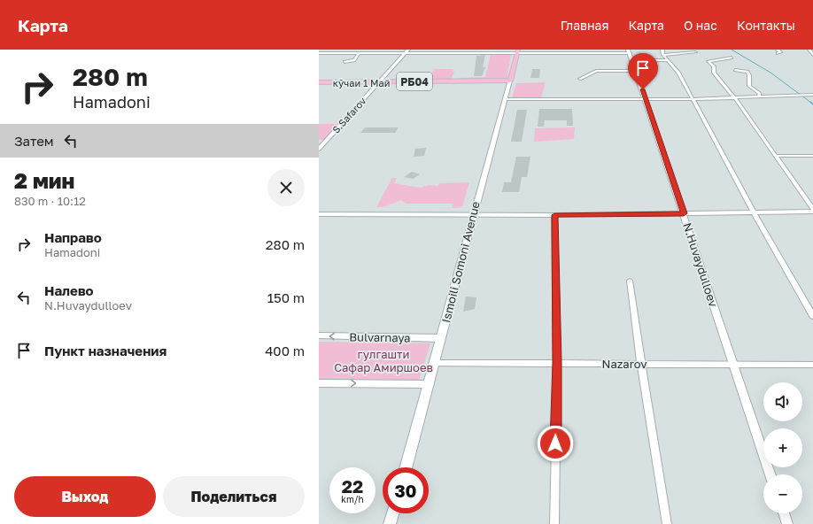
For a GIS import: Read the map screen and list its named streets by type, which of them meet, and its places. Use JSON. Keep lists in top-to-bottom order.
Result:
{
  "streets": {
    "main road": ["РБ04", "кӯчаи 1 Май", "Ismoili Somoni Avenue"],
    "street": [
      "S.Safarov",
      "N.Huvaydulloev",
      "Bulvarnaya",
      "Nazarov"
    ]
  },
  "crossings": [
    ["кӯчаи 1 Май", "S.Safarov"],
    ["кӯчаи 1 Май", "Ismoili Somoni Avenue"],
    ["Ismoili Somoni Avenue", "Bulvarnaya"],
    ["Ismoili Somoni Avenue", "Nazarov"],
    ["N.Huvaydulloev", "Nazarov"]
  ],
  "parks": ["гулгашти Сафар Амиршоев"],
  "page": {
    "header": "Карта",
    "nav": [
      "Главная",
      "Карта",
      "О нас",
      "Контакты"
    ],
    "turn": ["280 m", "Hamadoni"],
    "then": "Затем",
    "heading": ["2 мин", "830 m · 10:12"],
    "list": [
      {
        "name": "Направо",
        "note": "Hamadoni",
        "value": "280 m"
      },
      {
        "name": "Налево",
        "note": "N.Huvaydulloev",
        "value": "150 m"
      },
      {
        "name": "Пункт назначения",
        "value": "400 m"
      }
    ],
    "map_buttons": ["+", "−"],
    "speed": "22 km/h",
    "limit": "30",
    "buttons": ["Выход", "Поделиться"]
  }
}
